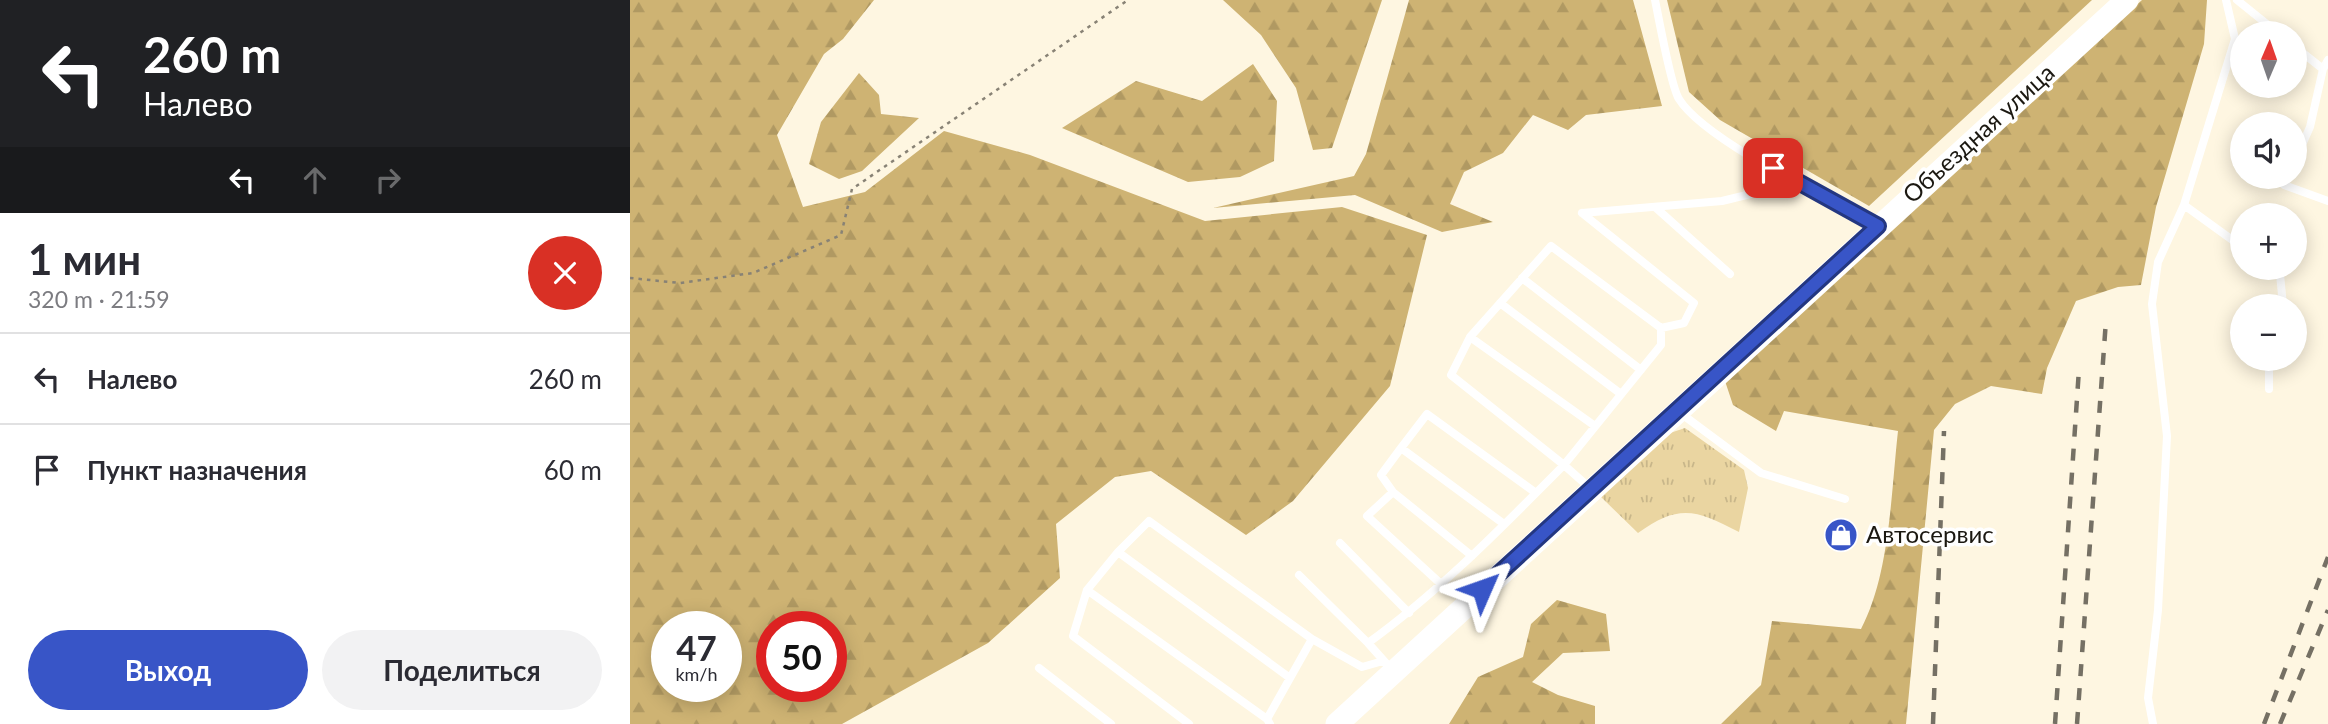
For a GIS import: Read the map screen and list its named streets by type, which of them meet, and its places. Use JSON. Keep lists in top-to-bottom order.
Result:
{
  "streets": {
    "main road": ["Объездная улица"]
  },
  "places": {
    "shop": ["Автосервис"]
  },
  "north": "top",
  "page": {
    "turn": ["260 m", "Налево"],
    "map_buttons": ["+", "−"],
    "heading": ["1 мин", "320 m · 21:59"],
    "list": [
      {
        "name": "Налево",
        "value": "260 m"
      },
      {
        "name": "Пункт назначения",
        "value": "60 m"
      }
    ],
    "speed": "47 km/h",
    "limit": "50",
    "buttons": ["Выход", "Поделиться"]
  }
}
